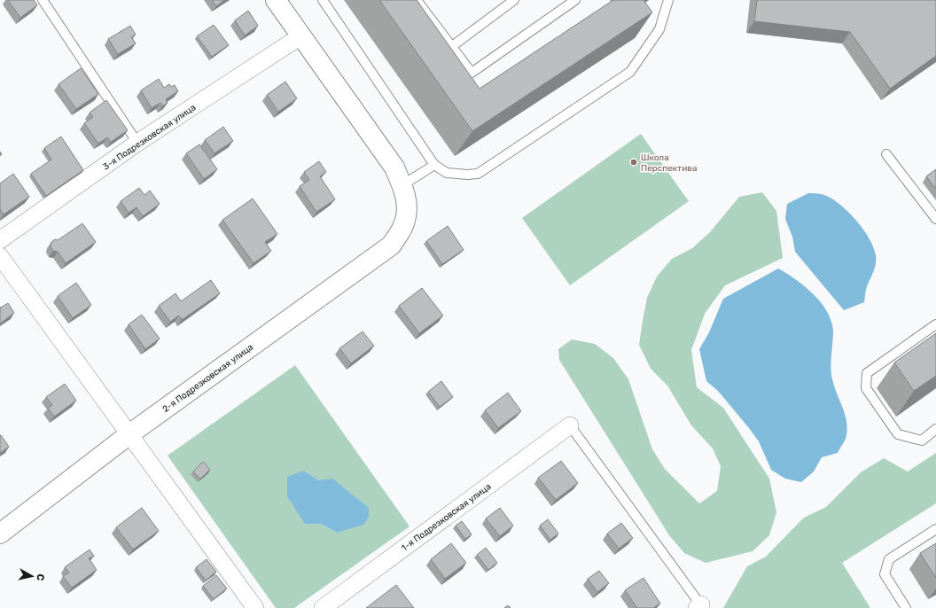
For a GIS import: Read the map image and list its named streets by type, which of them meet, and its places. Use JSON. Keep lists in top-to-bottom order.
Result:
{
  "streets": {
    "street": ["3-я Подрезковская улица", "2-я Подрезковская улица", "1-я Подрезковская улица"]
  },
  "places": ["Школа Перспектива"],
  "north": "right"
}
